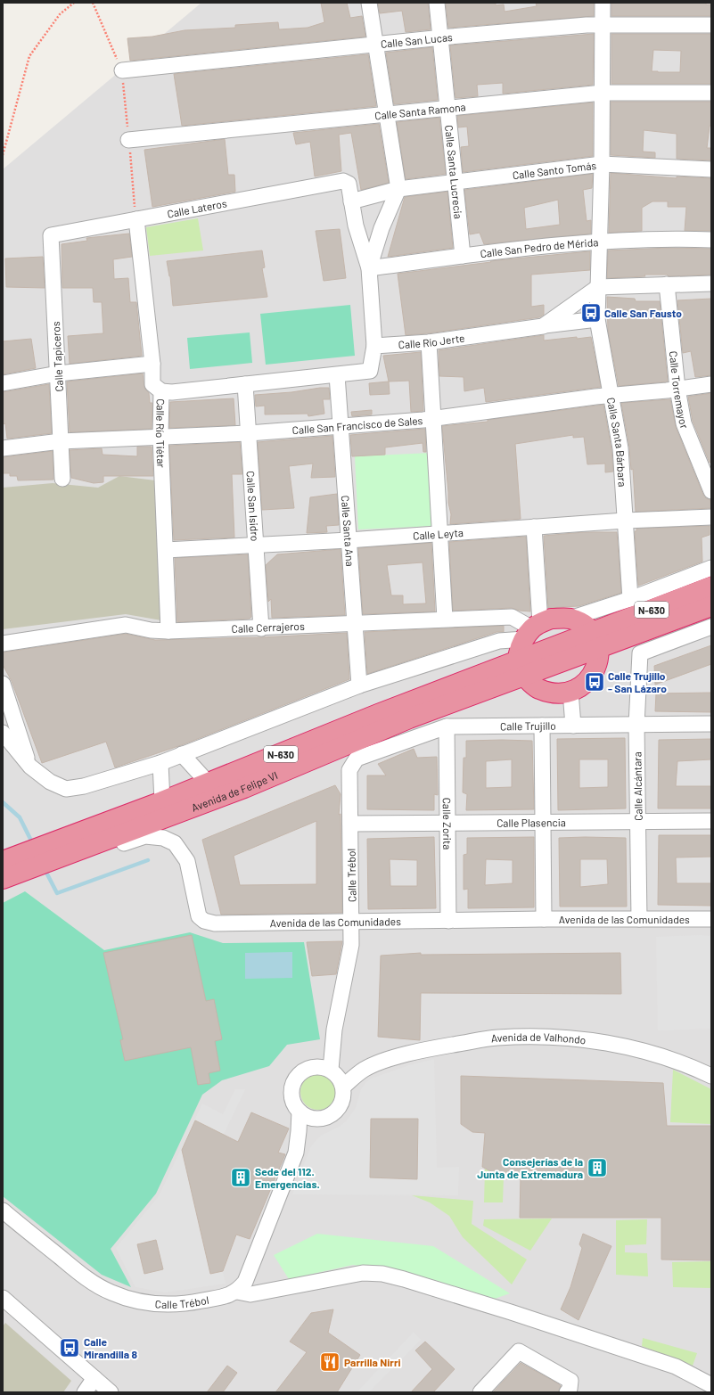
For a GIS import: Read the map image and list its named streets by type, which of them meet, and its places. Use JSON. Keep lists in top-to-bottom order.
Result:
{
  "streets": {
    "highway": ["N-630", "Avenida de Felipe VI"],
    "street": [
      "Calle San Lucas",
      "Calle Santa Ramona",
      "Calle Santo Tomás",
      "Calle Santa Lucrecia",
      "Calle Lateros",
      "Calle San Pedro de Mérida",
      "Calle Río Jerte",
      "Calle Tapiceros",
      "Calle Torremayor",
      "Calle San Francisco de Sales",
      "Calle Río Tiétar",
      "Calle Santa Bárbara",
      "Calle San Isidro",
      "Calle Santa Ana",
      "Calle Leyta",
      "Calle Cerrajeros",
      "Calle Trujillo",
      "Calle Alcántara",
      "Calle Plasencia",
      "Calle Zorita",
      "Calle Trébol",
      "Avenida de las Comunidades",
      "Avenida de Valhondo"
    ]
  },
  "crossings": [
    ["Calle San Lucas", "Calle Santa Lucrecia"],
    ["Calle Santa Ramona", "Calle Santa Lucrecia"],
    ["Calle Santo Tomás", "Calle Santa Lucrecia"],
    ["Calle Santo Tomás", "Calle Lateros"],
    ["Calle Santa Lucrecia", "Calle San Pedro de Mérida"],
    ["Calle Lateros", "Calle Tapiceros"],
    ["Calle Lateros", "Calle Río Tiétar"],
    ["Calle Río Jerte", "Calle Santa Bárbara"],
    ["Calle Tapiceros", "Calle San Francisco de Sales"],
    ["Calle Torremayor", "Calle San Francisco de Sales"],
    ["Calle San Francisco de Sales", "Calle Río Tiétar"],
    ["Calle San Francisco de Sales", "Calle Santa Bárbara"],
    ["Calle San Francisco de Sales", "Calle San Isidro"],
    ["Calle San Francisco de Sales", "Calle Santa Ana"],
    ["Calle Río Tiétar", "Calle Leyta"],
    ["Calle Río Tiétar", "Calle Cerrajeros"],
    ["Calle Santa Bárbara", "Calle Leyta"],
    ["Calle San Isidro", "Calle Leyta"],
    ["Calle San Isidro", "Calle Cerrajeros"],
    ["Calle Santa Ana", "Calle Leyta"],
    ["Calle Santa Ana", "Calle Cerrajeros"],
    ["N-630", "Avenida de Felipe VI"],
    ["Calle Trujillo", "Calle Alcántara"],
    ["Calle Trujillo", "Calle Zorita"],
    ["Calle Trujillo", "Calle Trébol"],
    ["Calle Alcántara", "Calle Plasencia"],
    ["Calle Alcántara", "Avenida de las Comunidades"],
    ["Avenida de Felipe VI", "Avenida de las Comunidades"],
    ["Calle Plasencia", "Calle Zorita"],
    ["Calle Plasencia", "Calle Trébol"],
    ["Calle Zorita", "Avenida de las Comunidades"],
    ["Calle Trébol", "Avenida de las Comunidades"],
    ["Calle Trébol", "Avenida de Valhondo"]
  ],
  "places": {
    "bus stop": ["Calle San Fausto", "Calle Trujillo - San Lázaro", "Calle Mirandilla 8"],
    "building": ["Consejerías de la Junta de Extremadura", "Sede del 112. Emergencias."],
    "restaurant": ["Parrilla Nirri"]
  }
}
